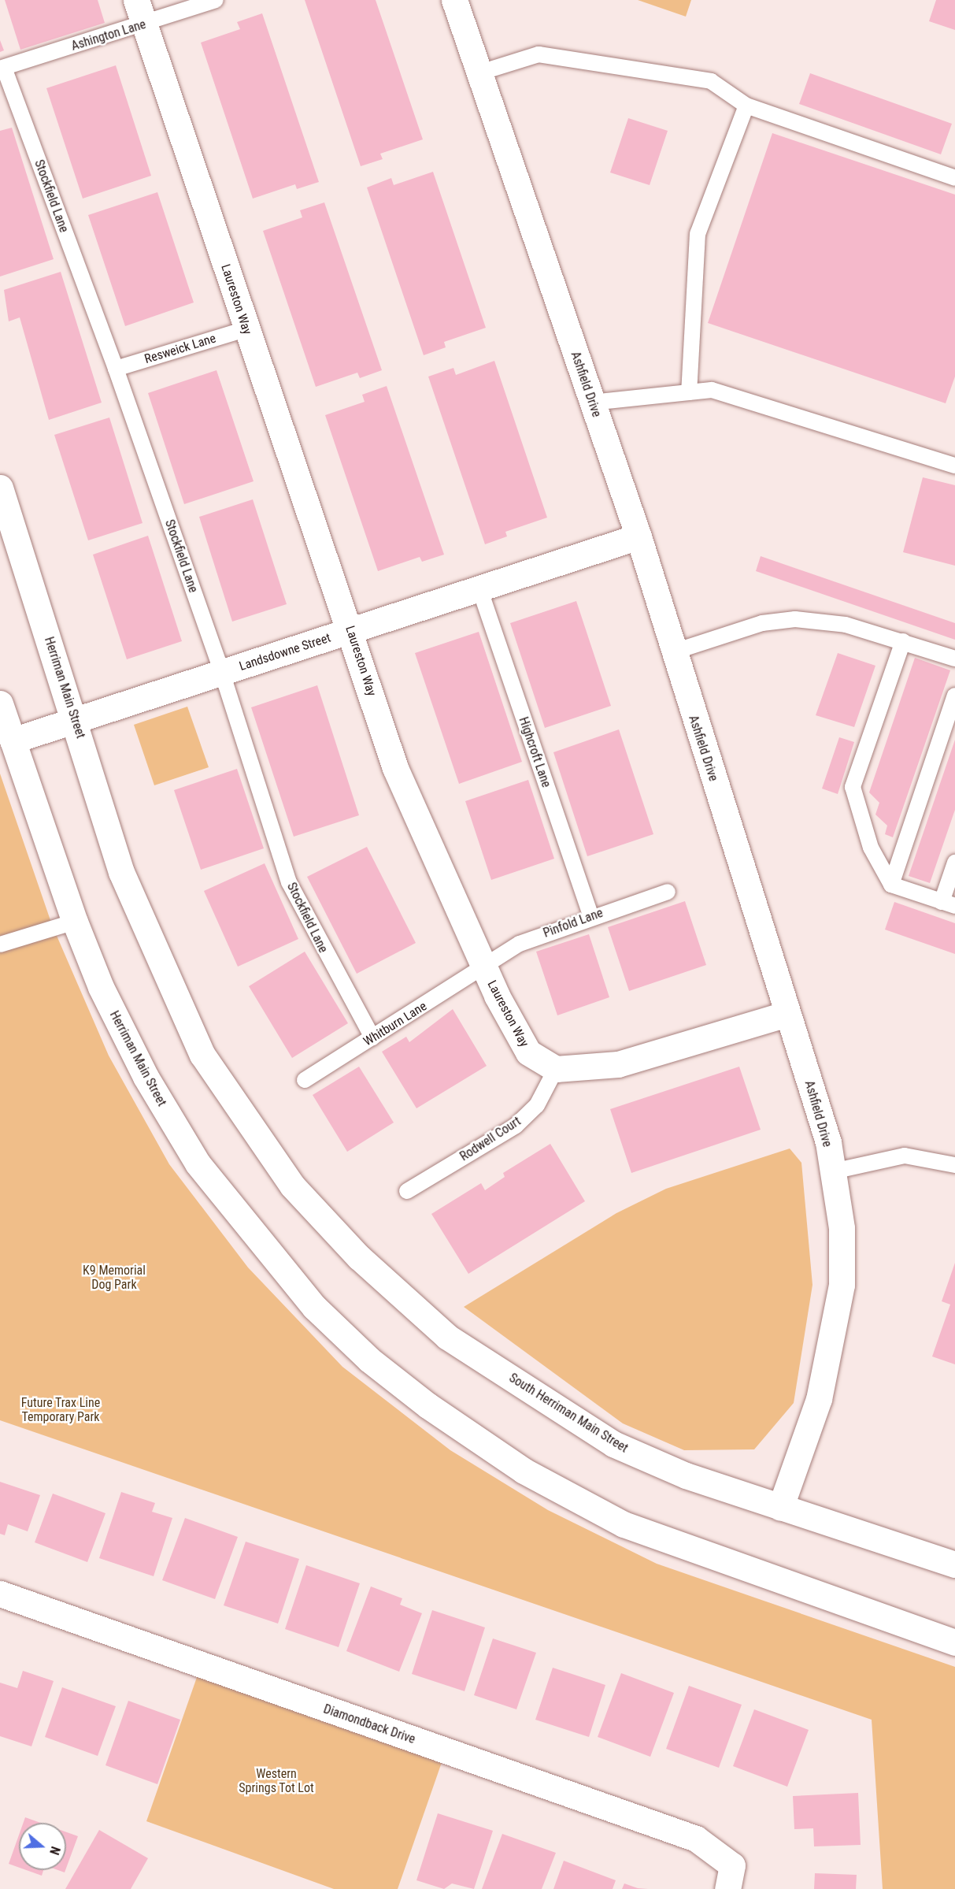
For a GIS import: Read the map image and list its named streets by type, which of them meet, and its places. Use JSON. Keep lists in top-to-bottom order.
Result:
{
  "streets": {
    "street": [
      "Laureston Way",
      "Ashfield Drive",
      "Landsdowne Street",
      "Herriman Main Street",
      "South Herriman Main Street",
      "Diamondback Drive"
    ],
    "lane": [
      "Ashington Lane",
      "Stockfield Lane",
      "Resweick Lane",
      "Highcroft Lane",
      "Pinfold Lane",
      "Whitburn Lane",
      "Rodwell Court"
    ]
  },
  "crossings": [
    ["Ashington Lane", "Stockfield Lane"],
    ["Ashington Lane", "Laureston Way"],
    ["Stockfield Lane", "Resweick Lane"],
    ["Stockfield Lane", "Landsdowne Street"],
    ["Stockfield Lane", "Whitburn Lane"],
    ["Laureston Way", "Resweick Lane"],
    ["Laureston Way", "Landsdowne Street"],
    ["Laureston Way", "Pinfold Lane"],
    ["Laureston Way", "Whitburn Lane"],
    ["Laureston Way", "Rodwell Court"],
    ["Ashfield Drive", "Landsdowne Street"],
    ["Ashfield Drive", "South Herriman Main Street"],
    ["Landsdowne Street", "Herriman Main Street"],
    ["Landsdowne Street", "Highcroft Lane"],
    ["Herriman Main Street", "South Herriman Main Street"],
    ["Highcroft Lane", "Pinfold Lane"],
    ["Pinfold Lane", "Whitburn Lane"]
  ],
  "parks": ["K9 Memorial Dog Park", "Future Trax Line Temporary Park", "Western Springs Tot Lot"],
  "north": "right"
}
